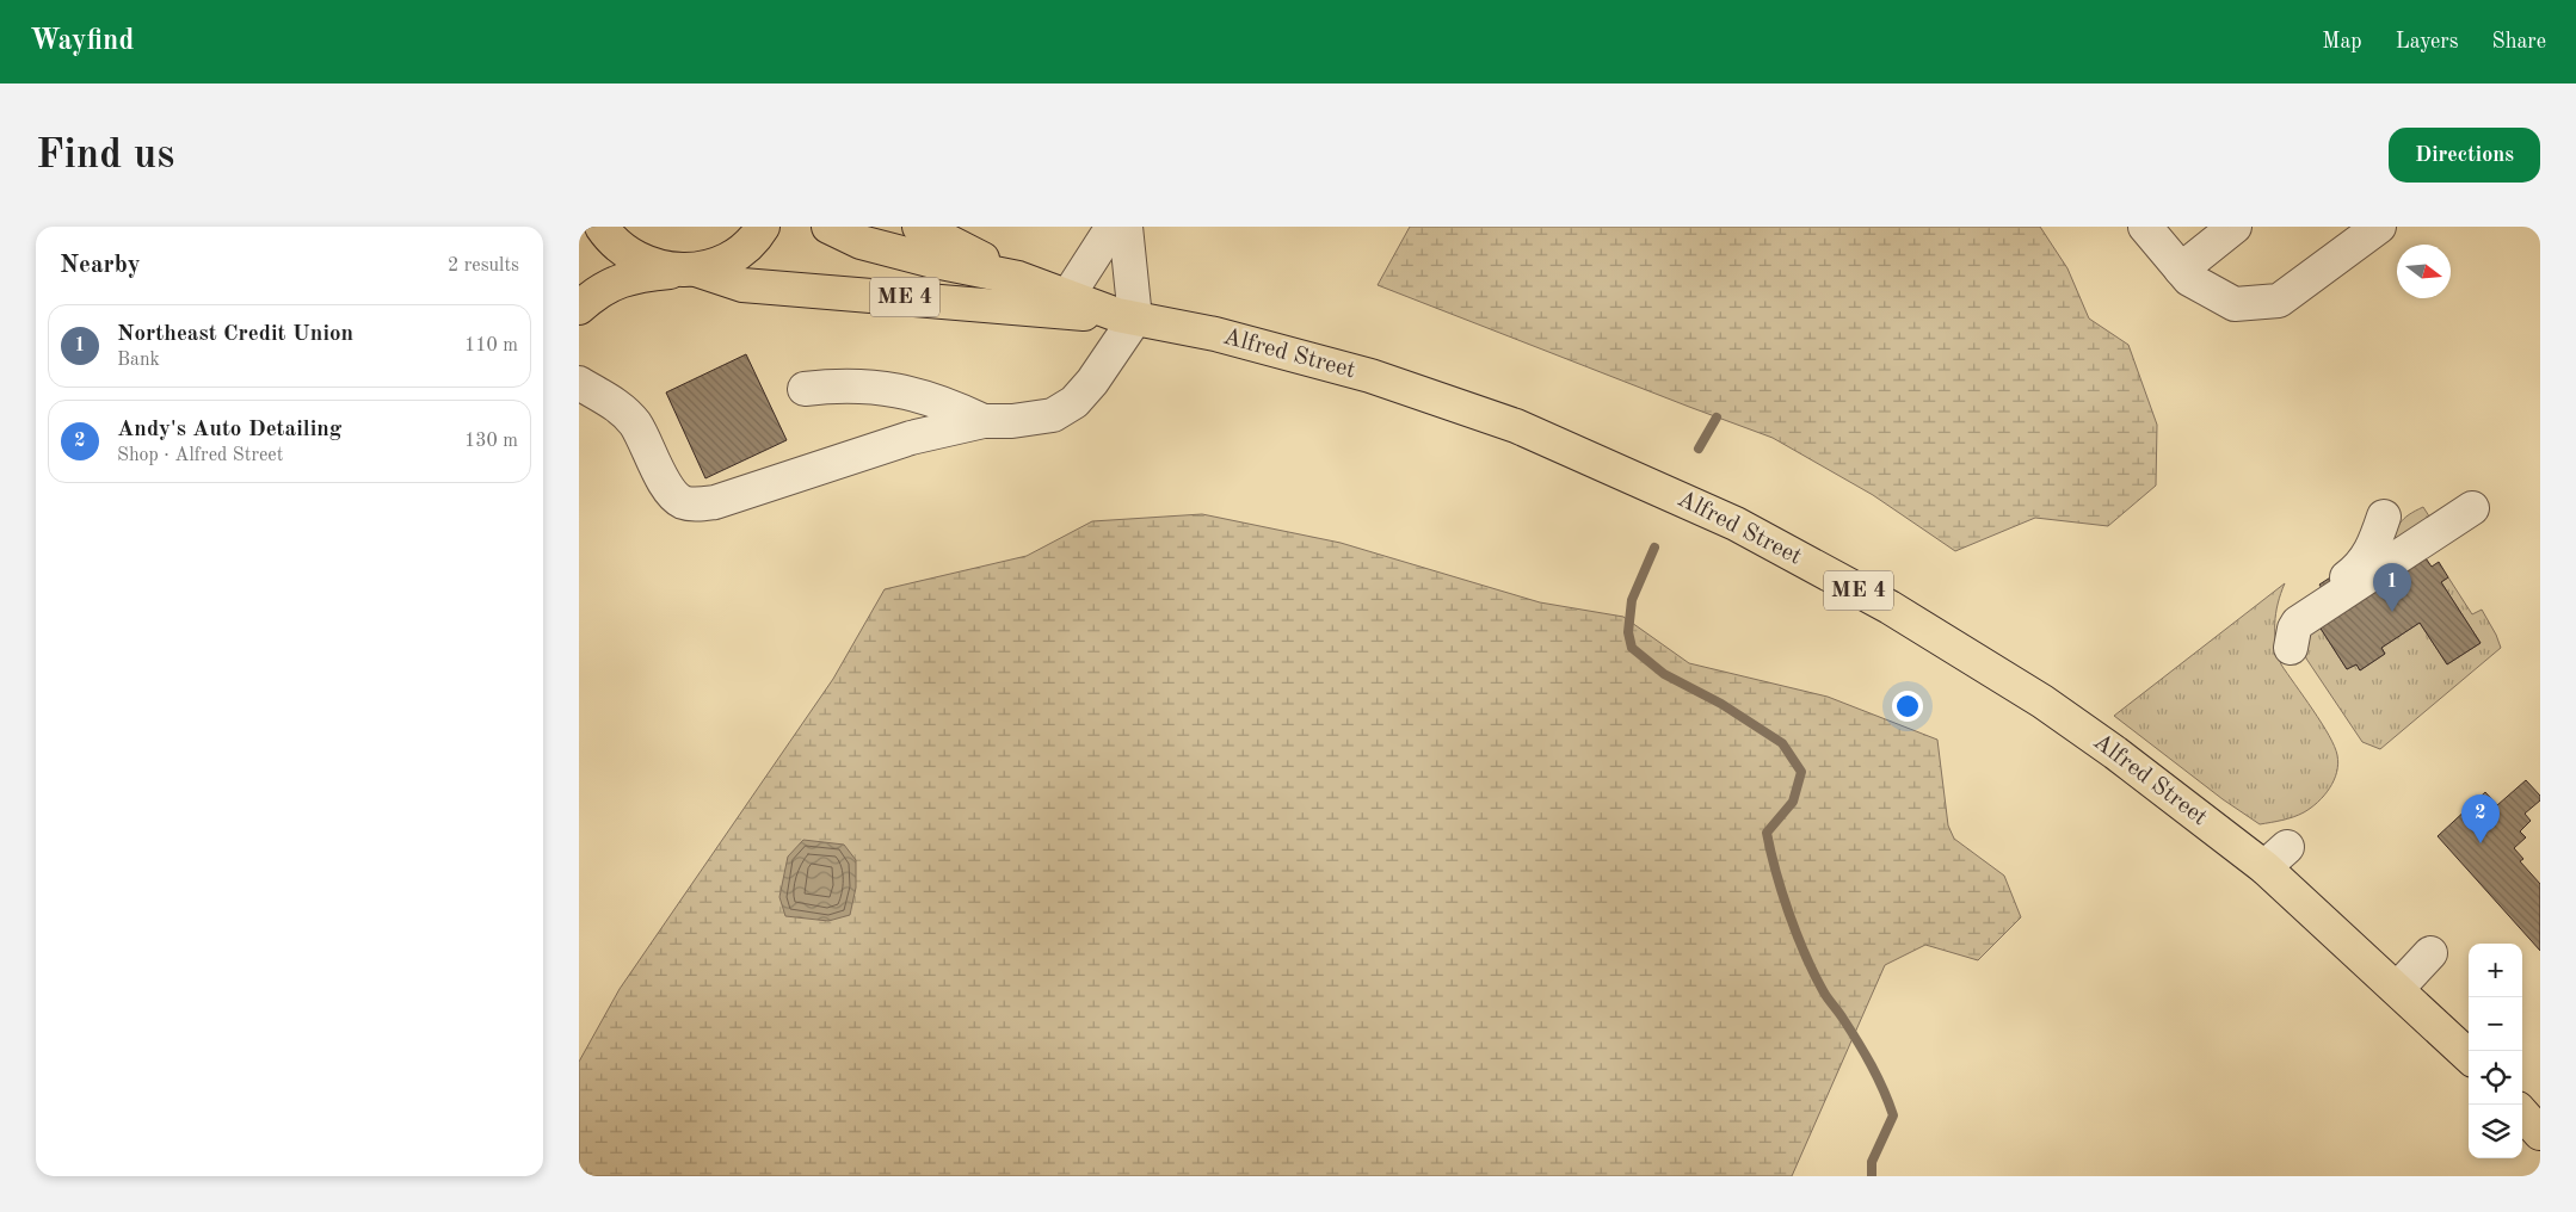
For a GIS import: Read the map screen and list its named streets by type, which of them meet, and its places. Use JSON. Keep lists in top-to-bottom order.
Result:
{
  "streets": {
    "main road": ["ME 4", "Alfred Street"]
  },
  "crossings": [
    ["ME 4", "Alfred Street"]
  ],
  "north": "right",
  "page": {
    "header": "Wayfind",
    "nav": ["Map", "Layers", "Share"],
    "buttons": "Directions",
    "title": "Find us",
    "heading": ["Nearby", "2 results"],
    "list": [
      {
        "mark": "1",
        "name": "Northeast Credit Union",
        "note": "Bank",
        "value": "110 m"
      },
      {
        "mark": "2",
        "name": "Andy's Auto Detailing",
        "note": "Shop · Alfred Street",
        "value": "130 m"
      }
    ],
    "pins": ["1", "2"],
    "map_buttons": ["+", "−"]
  }
}
